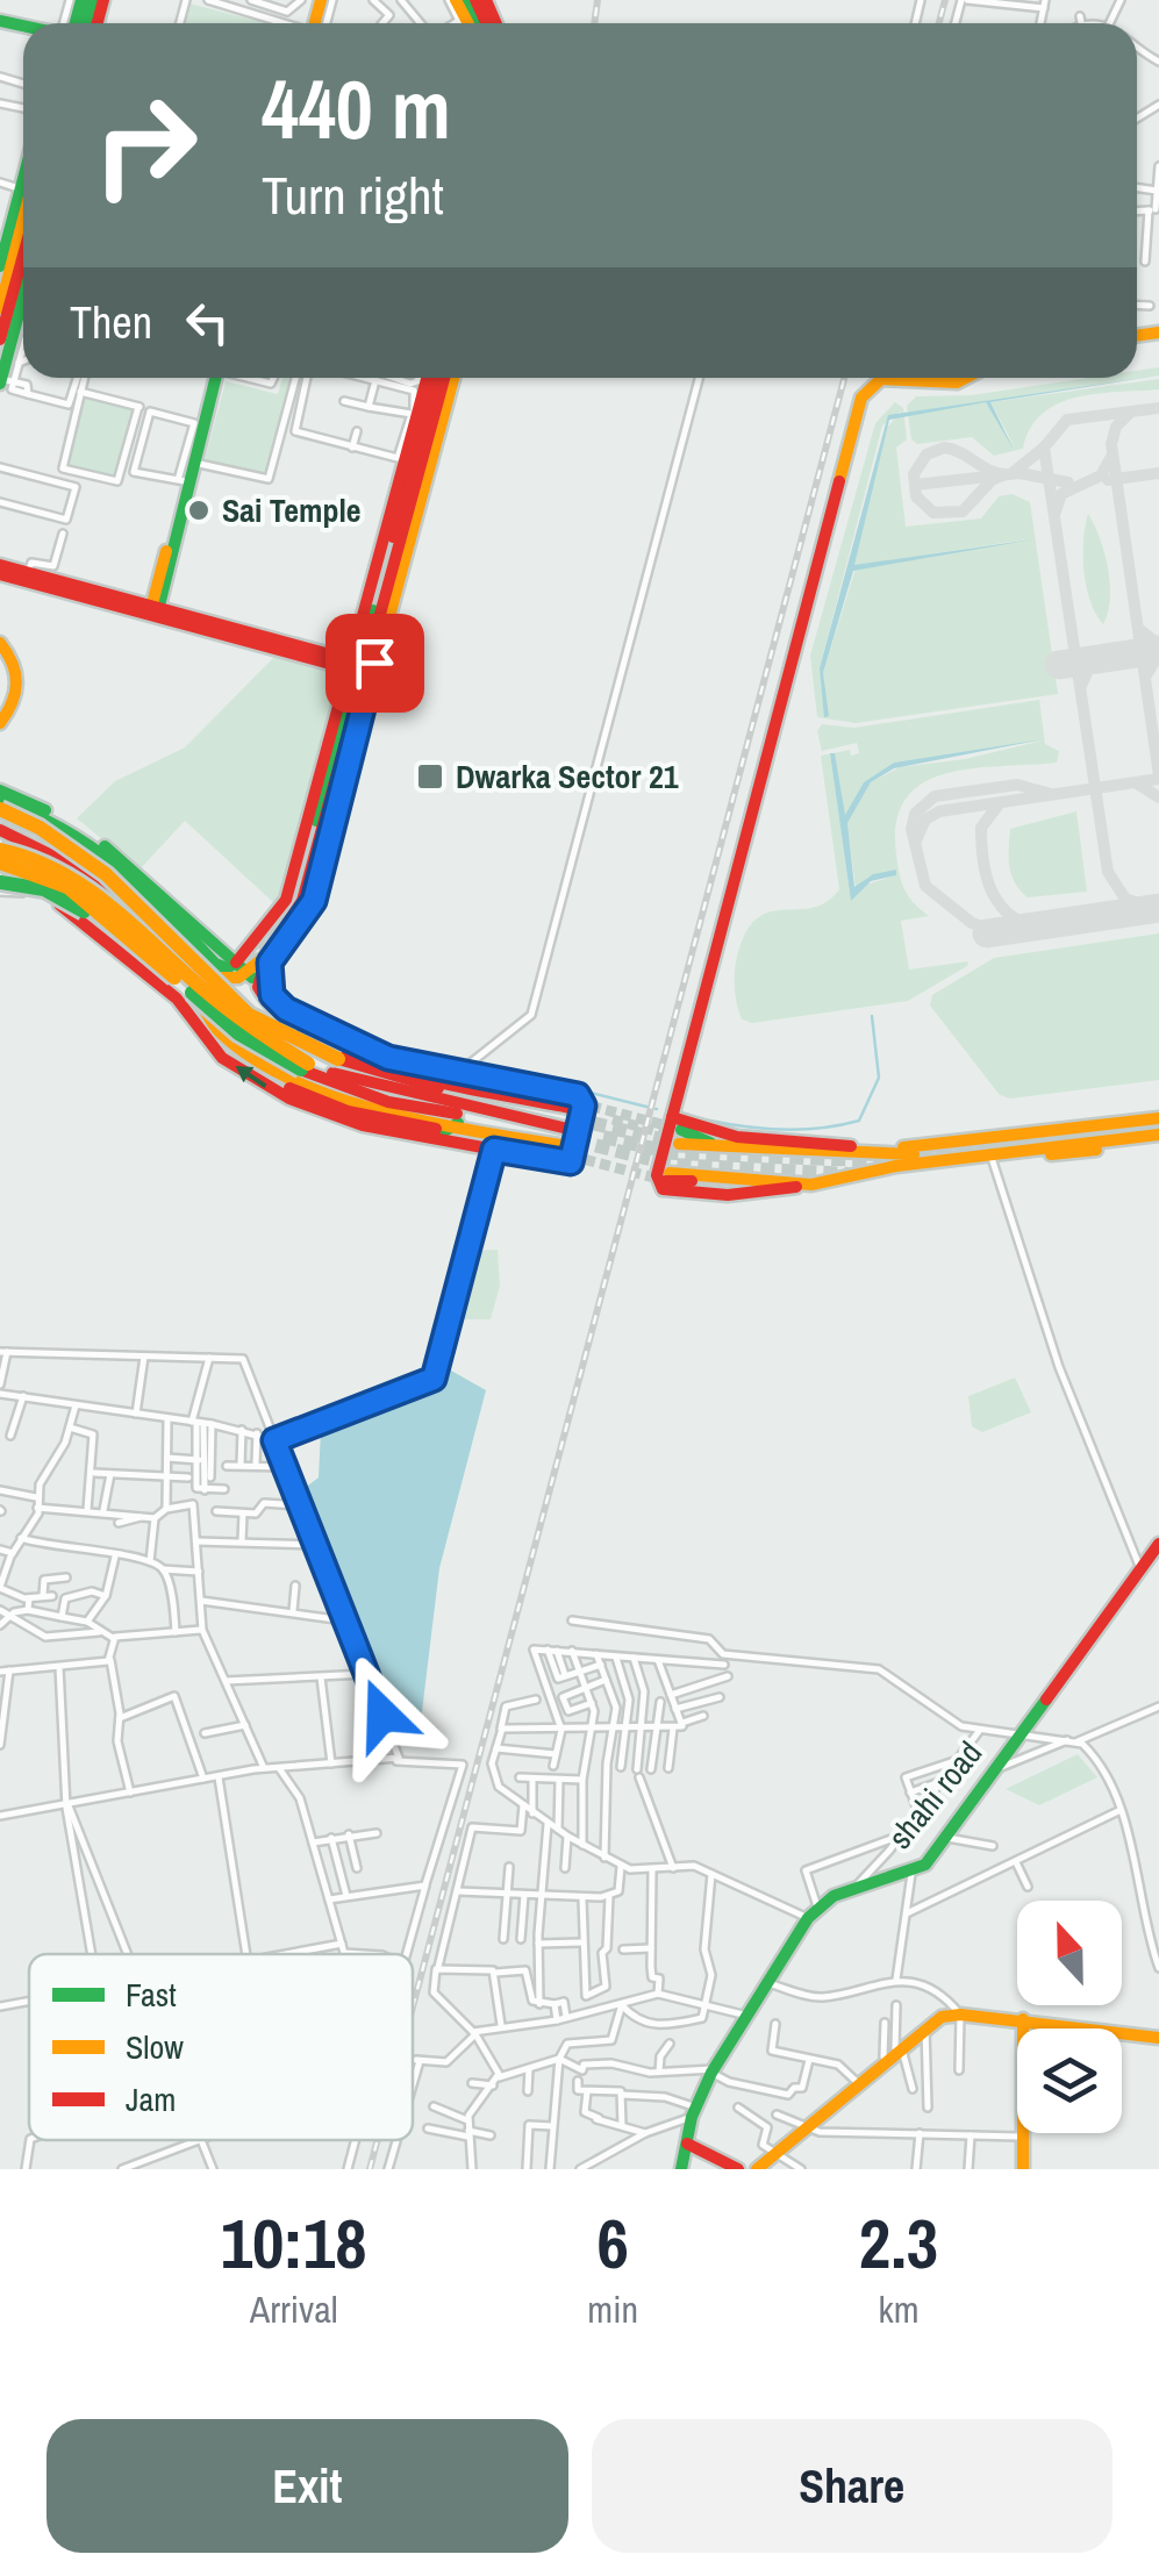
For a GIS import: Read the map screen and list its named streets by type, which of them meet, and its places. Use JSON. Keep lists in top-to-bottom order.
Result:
{
  "streets": {
    "main road": ["shahi road"]
  },
  "places": {
    "other": ["Sai Temple"],
    "transit": ["Dwarka Sector 21"]
  },
  "legend": ["Fast", "Slow", "Jam"],
  "north": "top",
  "page": {
    "turn": ["440 m", "Turn right"],
    "then": "Then",
    "eta": [
      "10:18",
      "Arrival",
      "6",
      "min",
      "2.3",
      "km"
    ],
    "buttons": ["Exit", "Share"]
  }
}
